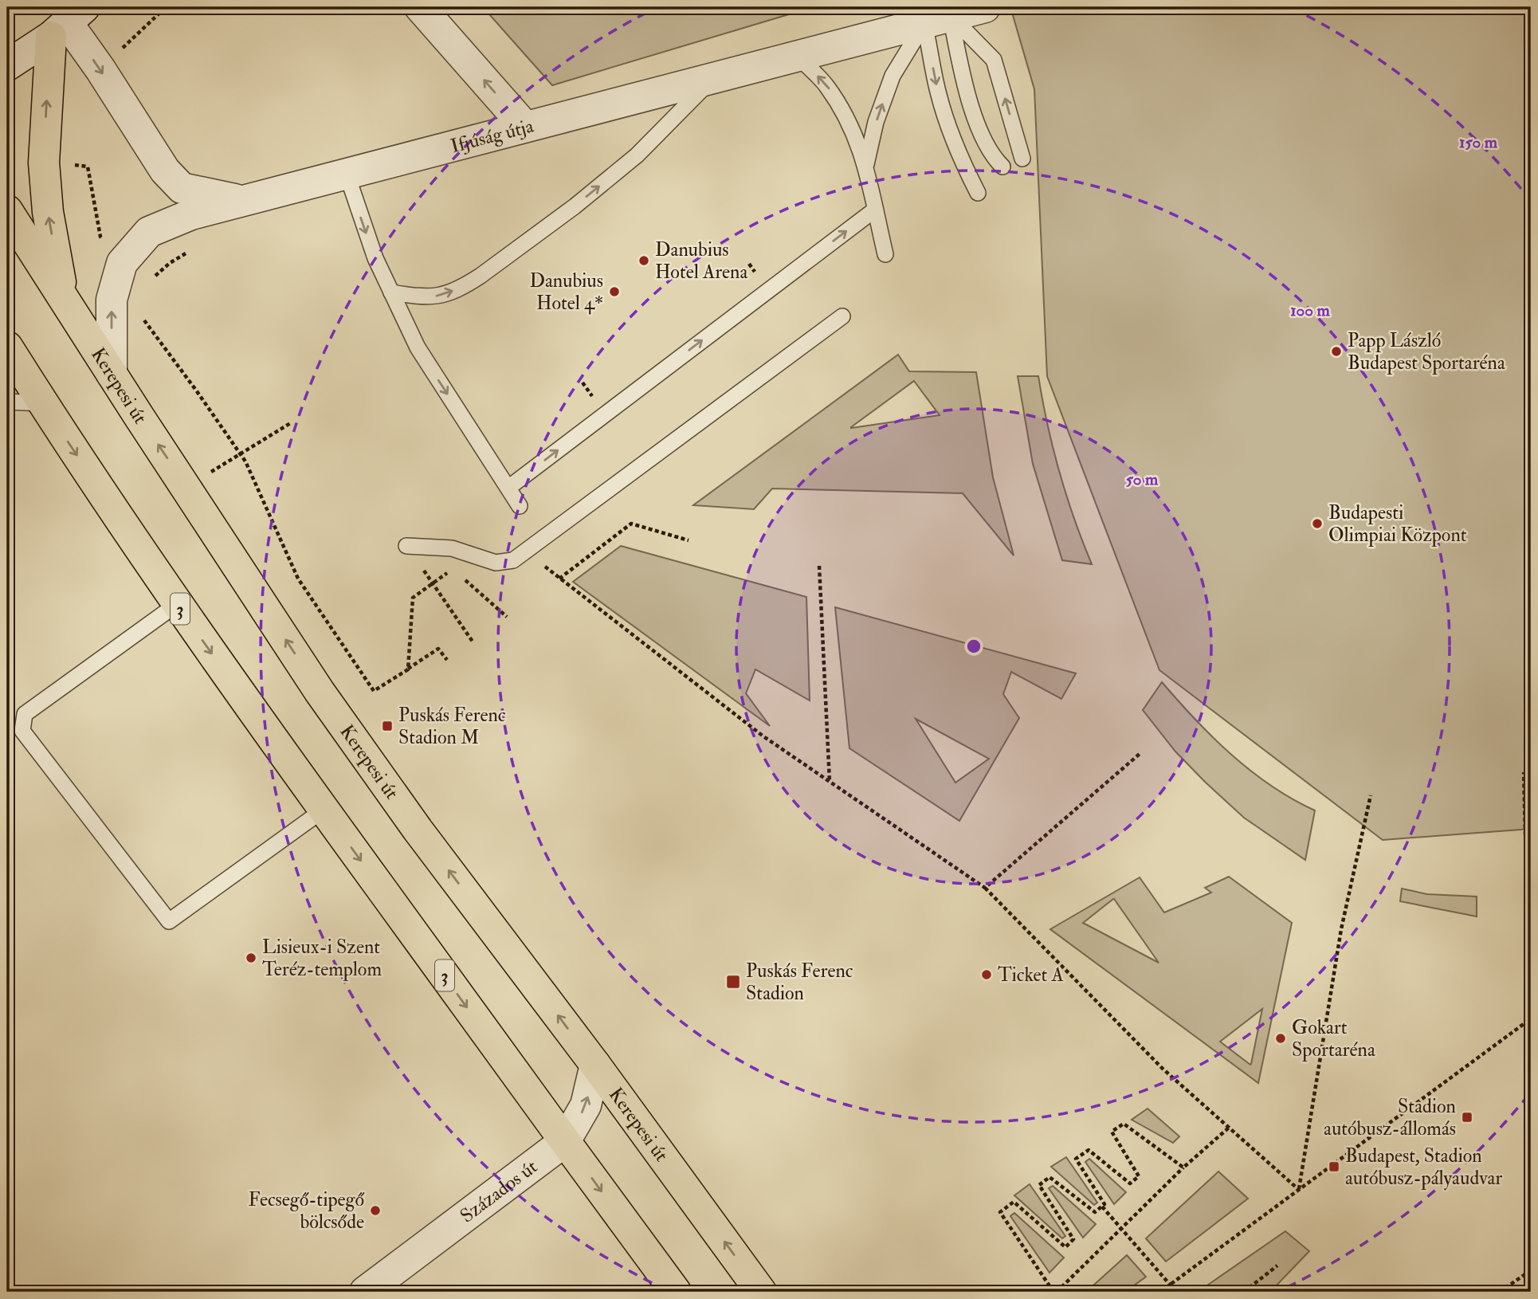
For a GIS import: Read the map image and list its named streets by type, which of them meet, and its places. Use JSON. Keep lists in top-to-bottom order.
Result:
{
  "streets": {
    "main road": ["Kerepesi út", "3"],
    "street": ["Ifjúság útja", "Százados út"]
  },
  "crossings": [
    ["Ifjúság útja", "Kerepesi út"],
    ["Kerepesi út", "Százados út"],
    ["3", "Százados út"]
  ],
  "places": {
    "other": [
      "Danubius Hotel Arena",
      "Danubius Hotel 4*",
      "Papp László Budapest Sportaréna",
      "Budapesti Olimpiai Központ",
      "Lisieux-i Szent Teréz-templom",
      "Ticket A",
      "Gokart Sportaréna",
      "Fecsegő-tipegő bölcsőde"
    ],
    "transit": [
      "Puskás Ferenc Stadion M",
      "Puskás Ferenc Stadion",
      "Stadion autóbusz-állomás",
      "Budapest, Stadion autóbusz-pályaudvar"
    ]
  },
  "rings": ["150 m", "100 m", "50 m"]
}
